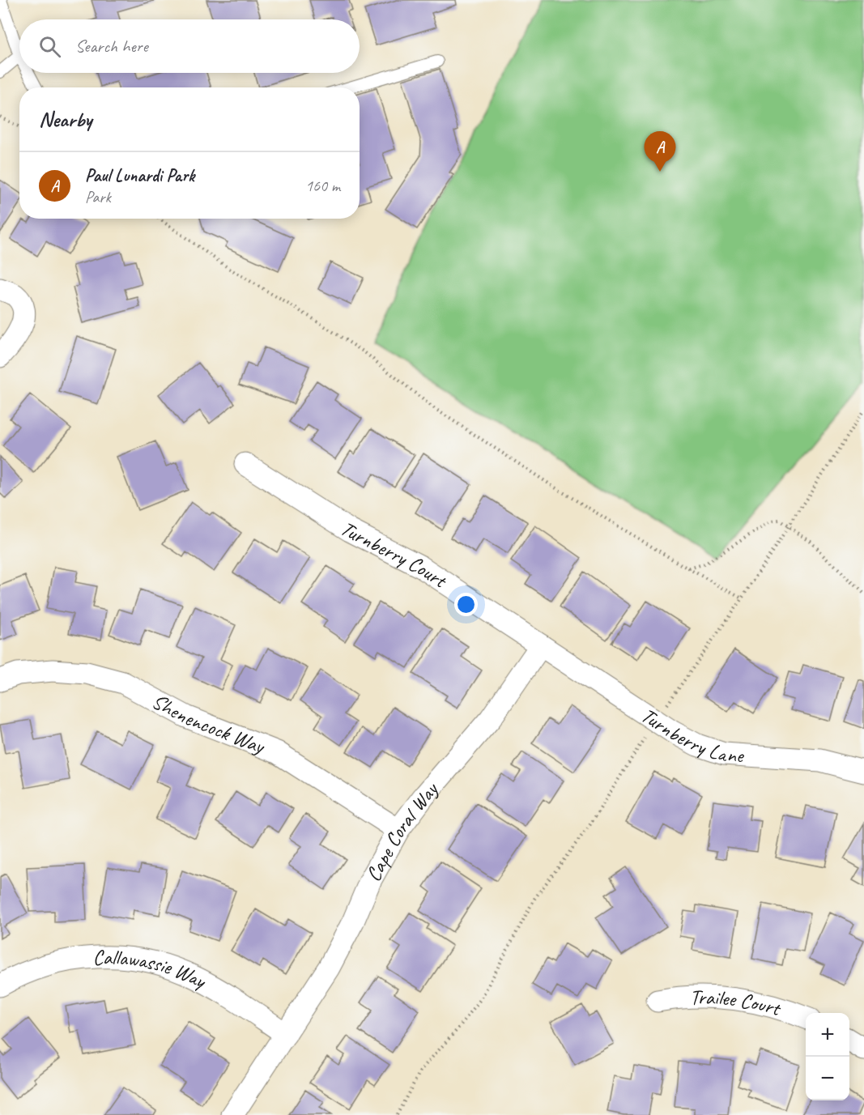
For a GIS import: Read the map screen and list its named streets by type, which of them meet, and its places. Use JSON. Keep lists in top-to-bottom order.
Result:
{
  "streets": {
    "street": [
      "Turnberry Court",
      "Shenencock Way",
      "Turnberry Lane",
      "Cape Coral Way",
      "Callawassie Way",
      "Trailee Court"
    ]
  },
  "crossings": [
    ["Turnberry Court", "Turnberry Lane"],
    ["Turnberry Court", "Cape Coral Way"],
    ["Shenencock Way", "Cape Coral Way"],
    ["Turnberry Lane", "Cape Coral Way"],
    ["Cape Coral Way", "Callawassie Way"]
  ],
  "page": {
    "search": "Search here",
    "heading": "Nearby",
    "pins": "A",
    "list": [
      {
        "mark": "A",
        "name": "Paul Lunardi Park",
        "note": "Park",
        "value": "160 m"
      }
    ],
    "map_buttons": ["+", "−"]
  }
}
